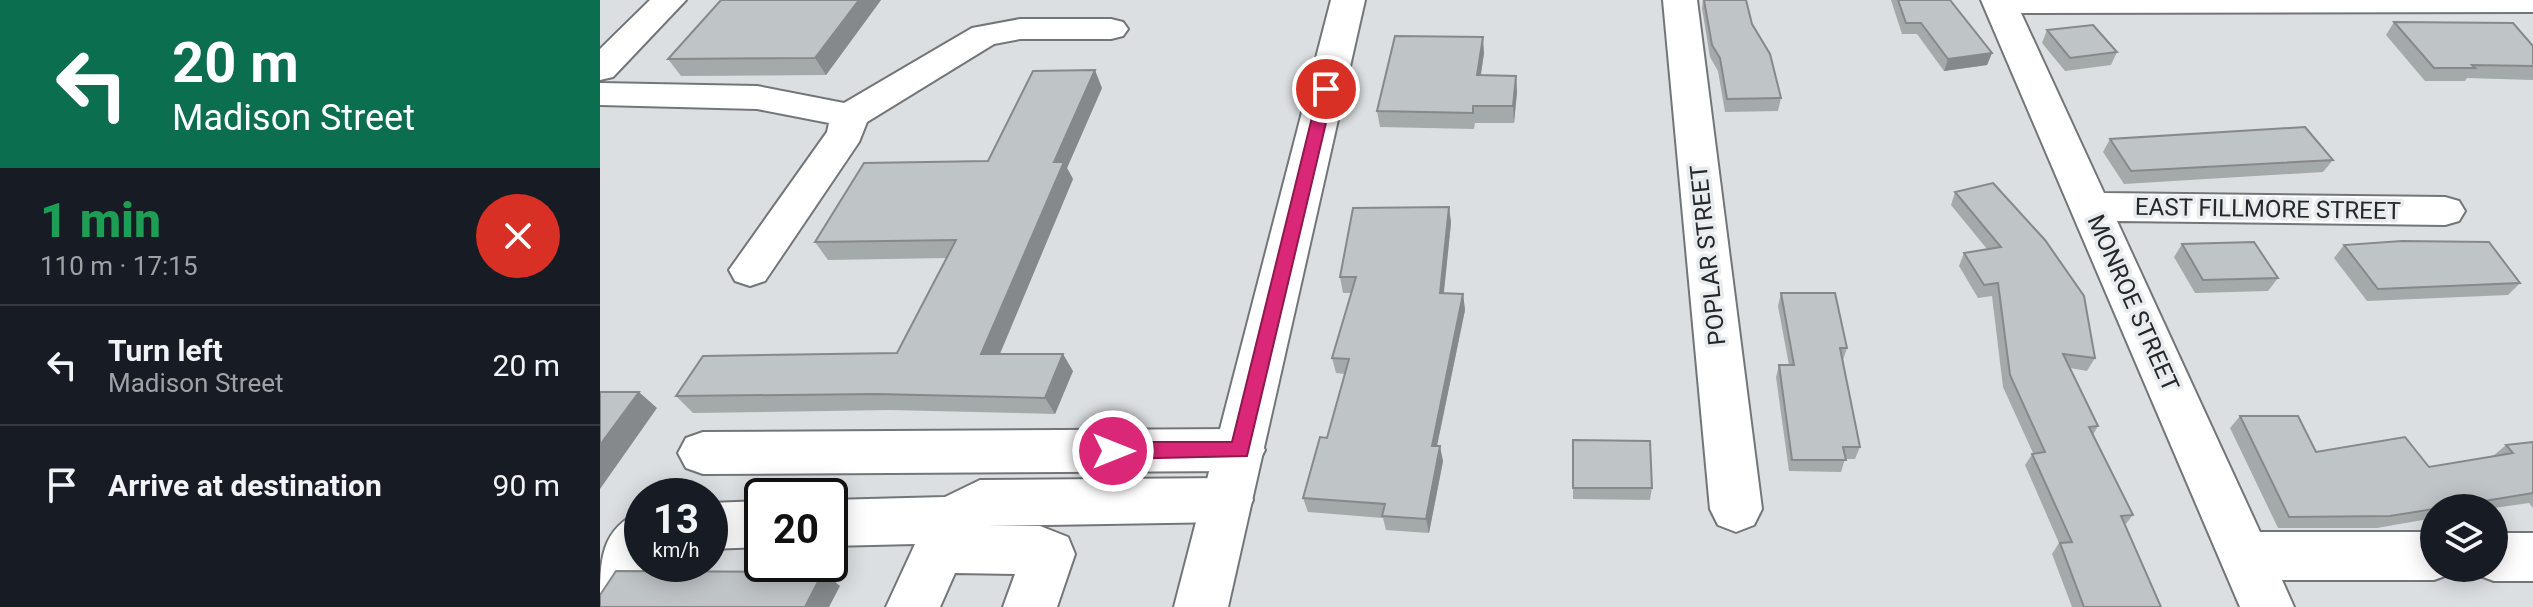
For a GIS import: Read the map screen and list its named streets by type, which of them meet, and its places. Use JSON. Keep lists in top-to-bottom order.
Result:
{
  "streets": {
    "street": ["EAST FILLMORE STREET", "POPLAR STREET", "MONROE STREET"]
  },
  "crossings": [
    ["EAST FILLMORE STREET", "MONROE STREET"]
  ],
  "page": {
    "turn": ["20 m", "Madison Street"],
    "heading": ["1 min", "110 m · 17:15"],
    "list": [
      {
        "name": "Turn left",
        "note": "Madison Street",
        "value": "20 m"
      },
      {
        "name": "Arrive at destination",
        "value": "90 m"
      }
    ],
    "speed": "13 km/h",
    "limit": "20"
  }
}
